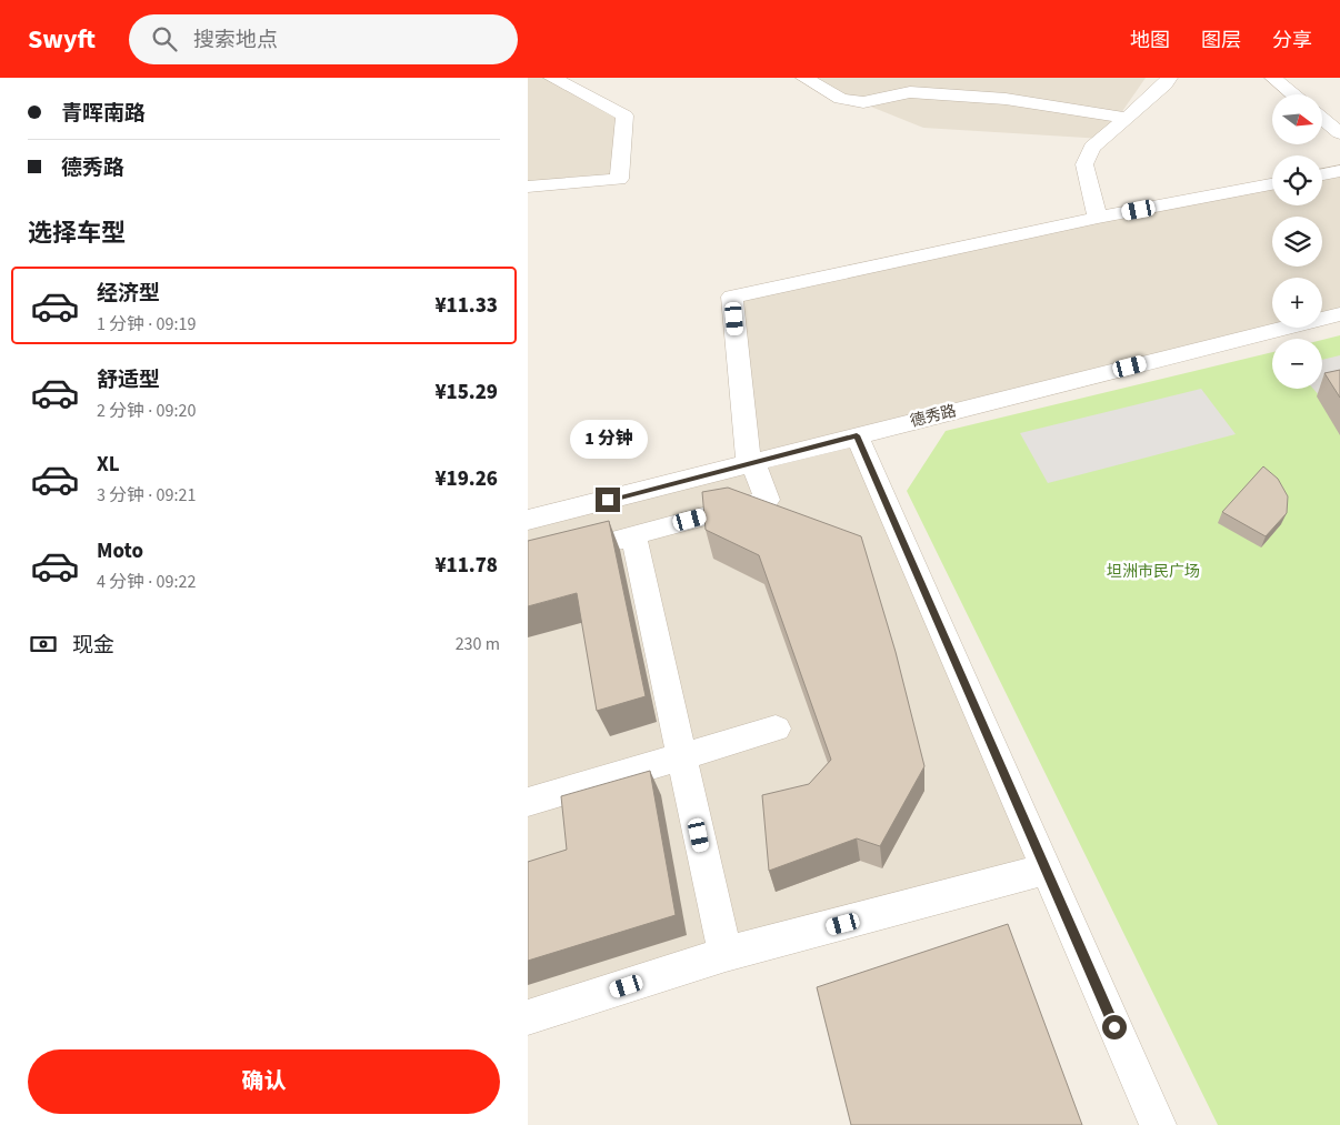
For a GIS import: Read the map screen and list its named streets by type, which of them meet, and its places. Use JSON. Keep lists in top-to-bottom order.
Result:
{
  "streets": {
    "street": ["德秀路"]
  },
  "parks": ["坦洲市民广场"],
  "north": "right",
  "page": {
    "header": "Swyft",
    "search": "搜索地点",
    "nav": ["地图", "图层", "分享"],
    "banner": ["青晖南路", "德秀路"],
    "map_buttons": ["+", "−"],
    "heading": "选择车型",
    "list": [
      {
        "name": "经济型",
        "note": "1 分钟 · 09:19",
        "value": "¥11.33"
      },
      {
        "name": "舒适型",
        "note": "2 分钟 · 09:20",
        "value": "¥15.29"
      },
      {
        "name": "XL",
        "note": "3 分钟 · 09:21",
        "value": "¥19.26"
      },
      {
        "name": "Moto",
        "note": "4 分钟 · 09:22",
        "value": "¥11.78"
      }
    ],
    "bubble": "1 分钟",
    "pay": ["现金", "230 m"],
    "buttons": "确认"
  }
}
